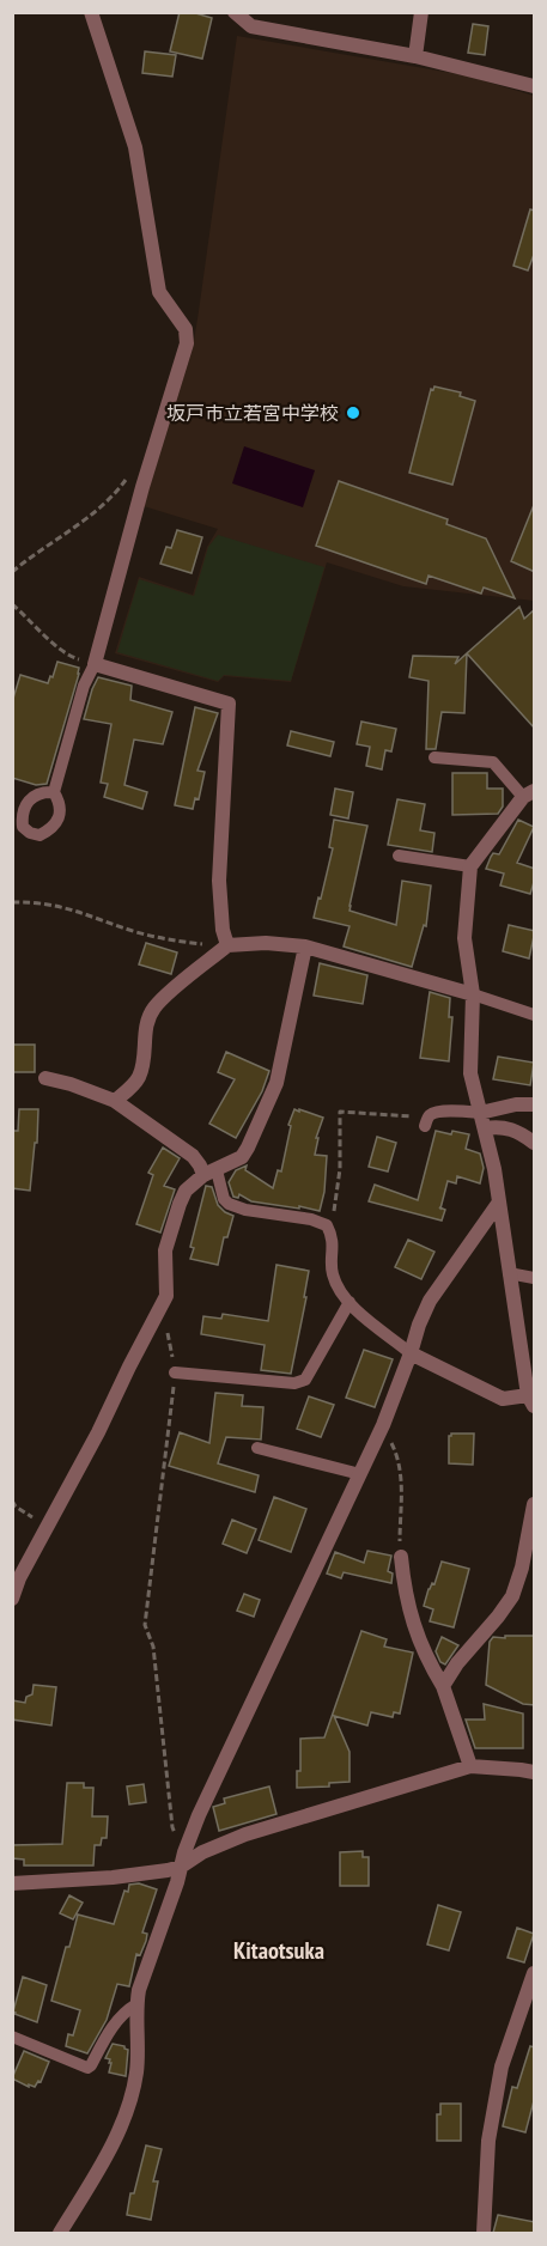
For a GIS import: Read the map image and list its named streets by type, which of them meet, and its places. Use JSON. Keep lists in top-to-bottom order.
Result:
{
  "districts": ["Kitaotsuka"],
  "places": ["坂戸市立若宮中学校"]
}
